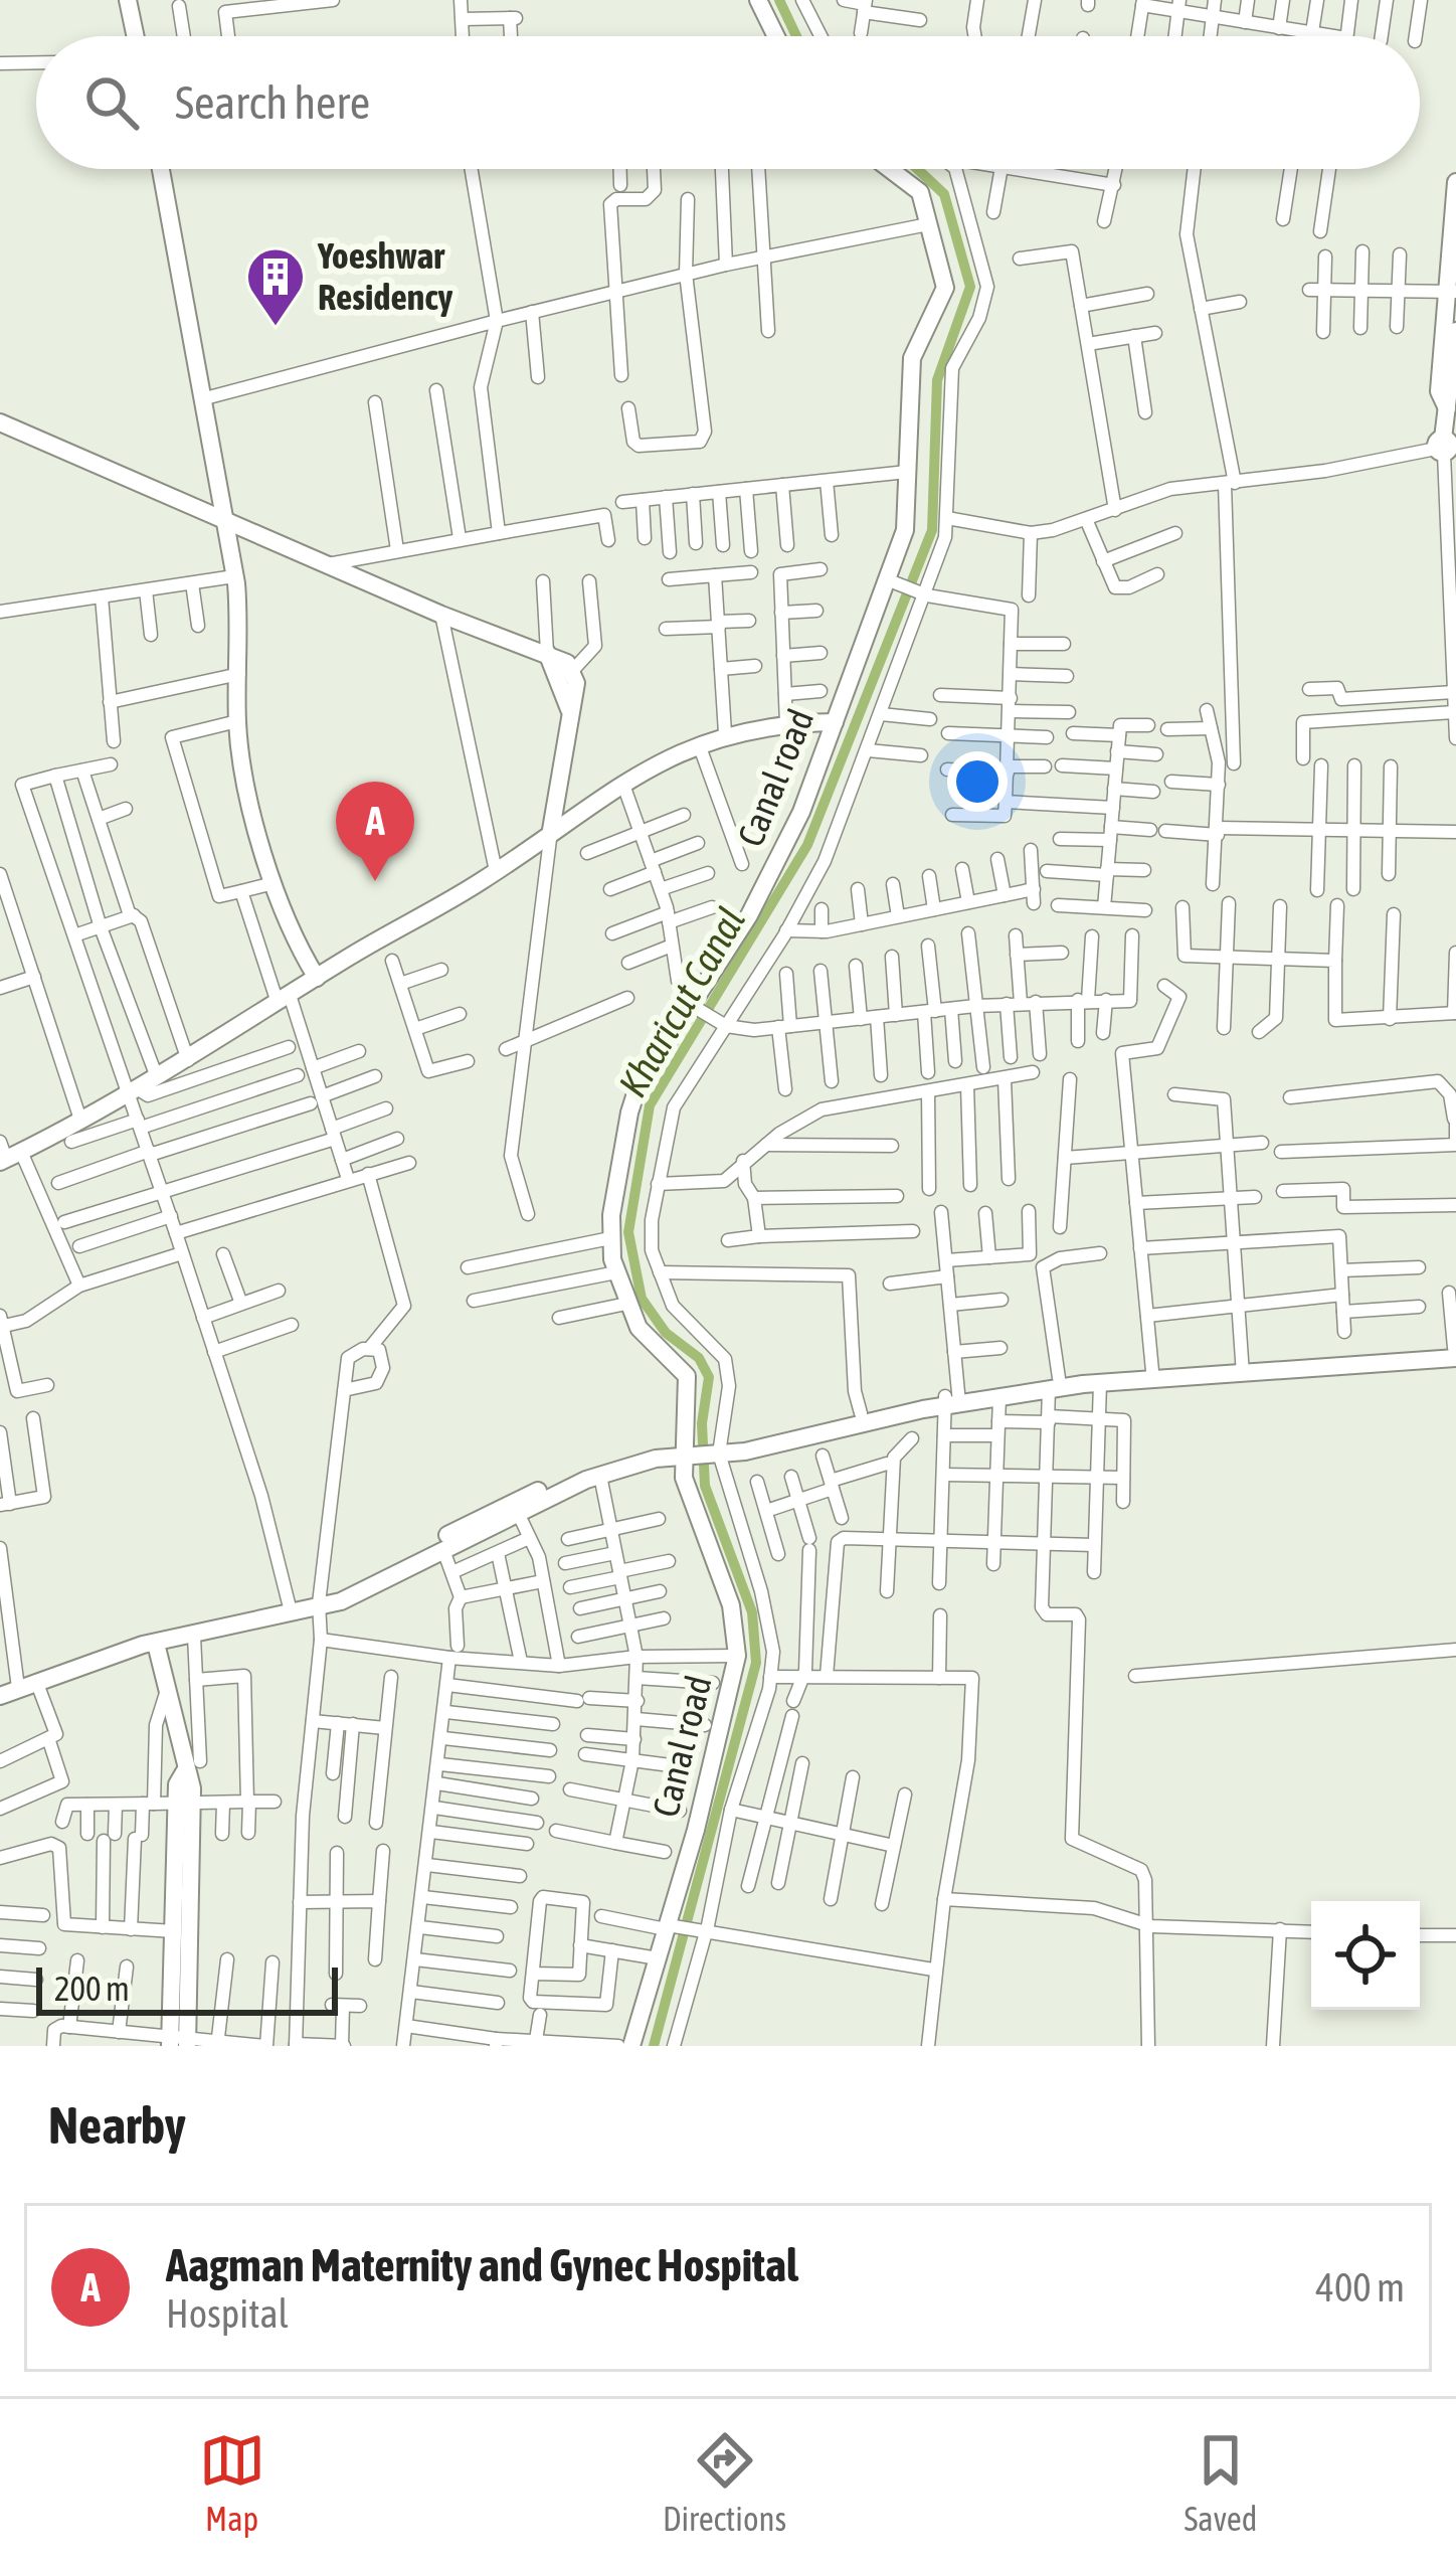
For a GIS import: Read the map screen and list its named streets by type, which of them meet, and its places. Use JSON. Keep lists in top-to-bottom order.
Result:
{
  "streets": {
    "street": ["Canal road"]
  },
  "water": ["Kharicut Canal"],
  "places": {
    "building": ["Yoeshwar Residency"]
  },
  "scale_bar": "200 m",
  "page": {
    "search": "Search here",
    "pins": "A",
    "scale": "200 m",
    "heading": "Nearby",
    "list": [
      {
        "mark": "A",
        "name": "Aagman Maternity and Gynec Hospital",
        "note": "Hospital",
        "value": "400 m"
      }
    ],
    "nav": ["Map", "Directions", "Saved"]
  }
}
